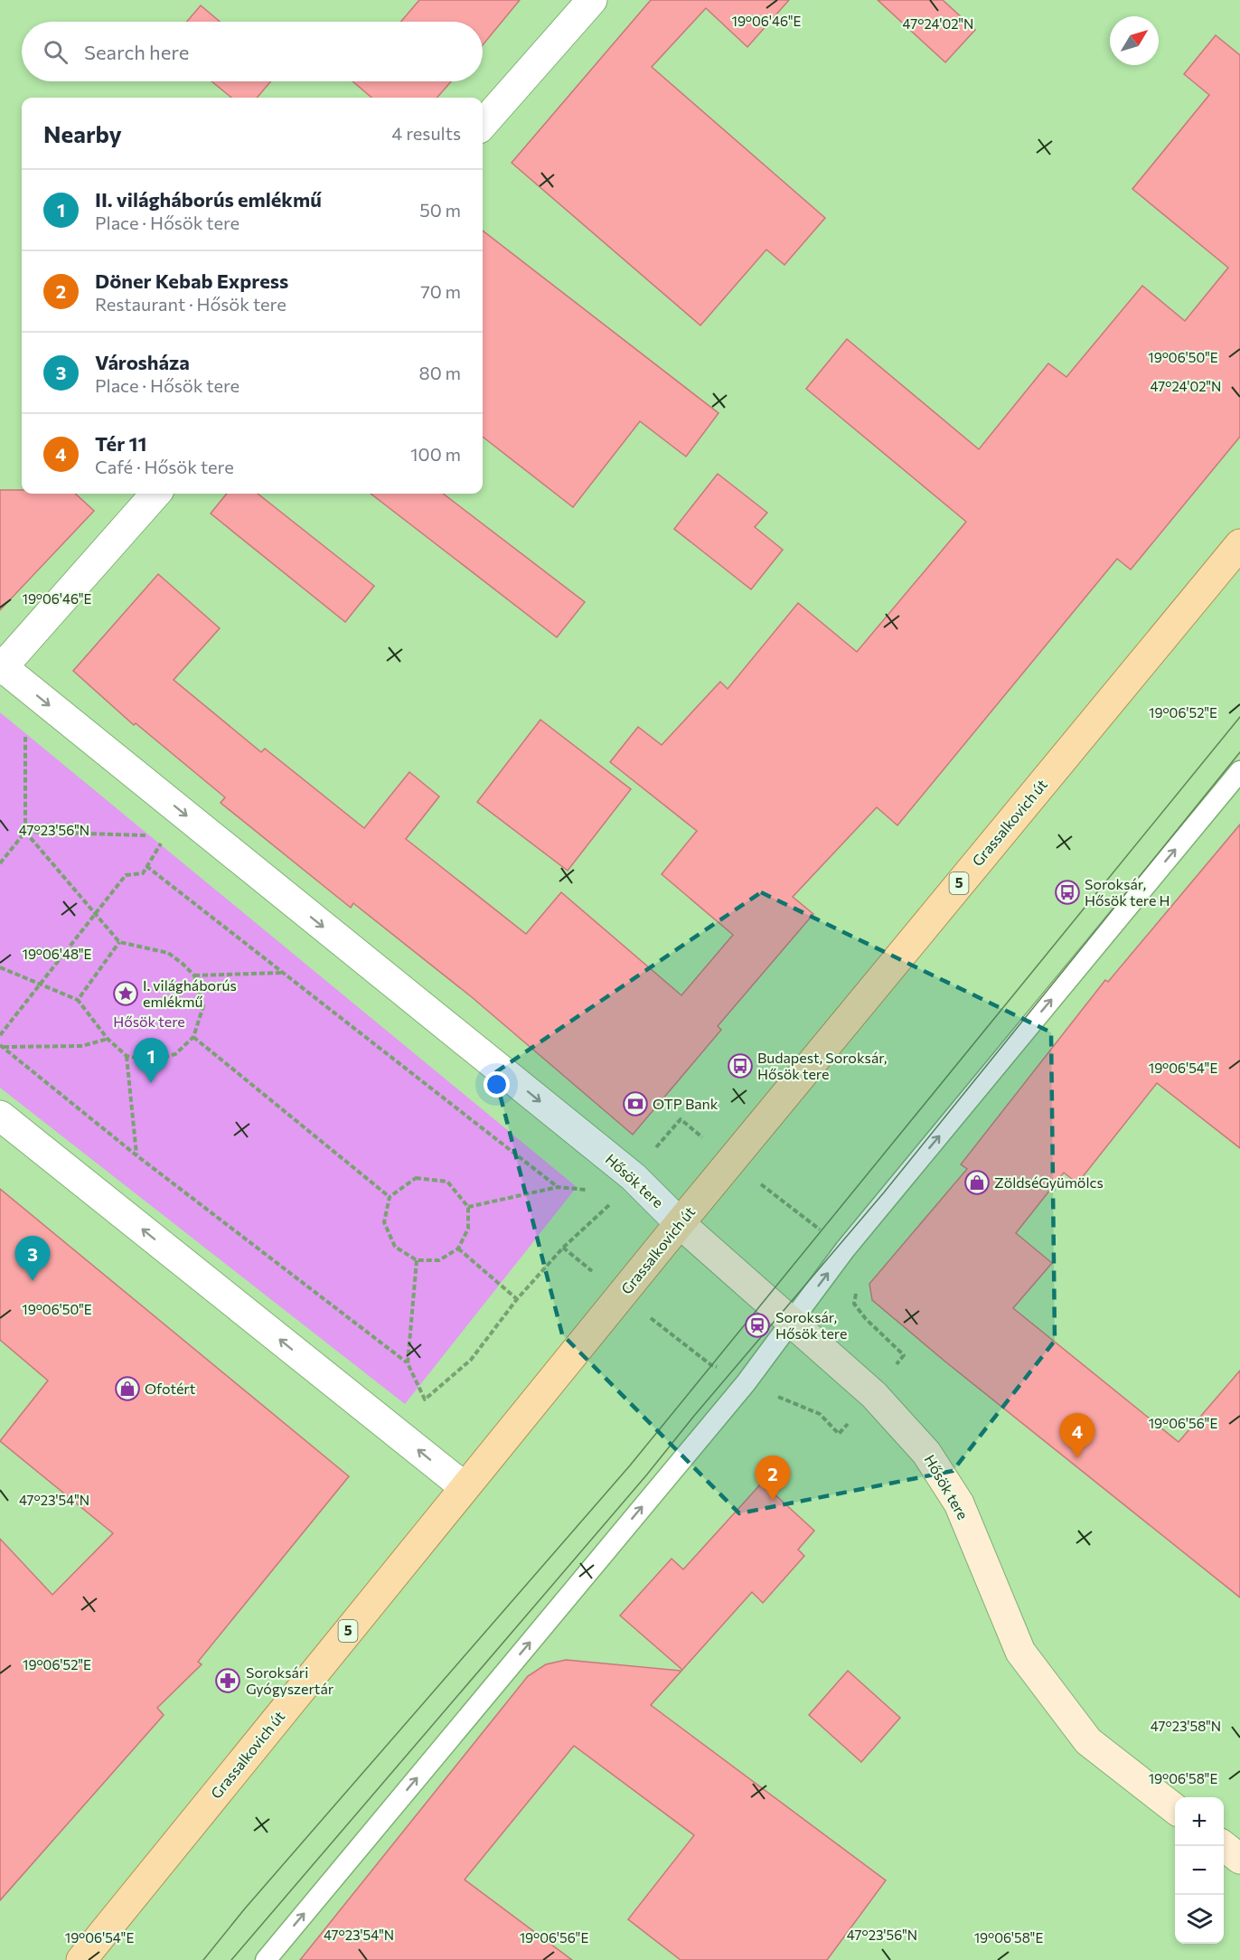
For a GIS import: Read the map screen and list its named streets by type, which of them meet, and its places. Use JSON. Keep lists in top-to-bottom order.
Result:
{
  "streets": {
    "main road": ["Grassalkovich út", "5"],
    "street": ["Hősök tere"]
  },
  "crossings": [
    ["Grassalkovich út", "Hősök tere"]
  ],
  "one_way": ["Hősök tere"],
  "parks": ["Hősök tere"],
  "places": {
    "bus stop": ["Soroksár, Hősök tere H", "Budapest, Soroksár, Hősök tere"],
    "place": ["I. világháborús emlékmű"],
    "bank": ["OTP Bank"],
    "shop": ["ZöldséGyümölcs", "Ofotért"],
    "station": ["Soroksár, Hősök tere"],
    "pharmacy": ["Soroksári Gyógyszertár"]
  },
  "north": "top right",
  "page": {
    "search": "Search here",
    "heading": ["Nearby", "4 results"],
    "list": [
      {
        "mark": "1",
        "name": "II. világháborús emlékmű",
        "note": "Place · Hősök tere",
        "value": "50 m"
      },
      {
        "mark": "2",
        "name": "Döner Kebab Express",
        "note": "Restaurant · Hősök tere",
        "value": "70 m"
      },
      {
        "mark": "3",
        "name": "Városháza",
        "note": "Place · Hősök tere",
        "value": "80 m"
      },
      {
        "mark": "4",
        "name": "Tér 11",
        "note": "Café · Hősök tere",
        "value": "100 m"
      }
    ],
    "pins": [
      "1",
      "3",
      "4",
      "2"
    ],
    "map_buttons": ["+", "−"]
  },
  "coordinates": [
    "19°06'46\"E",
    "47°24'02\"N",
    "19°06'50\"E",
    "19°06'52\"E",
    "47°23'56\"N",
    "19°06'48\"E",
    "19°06'54\"E",
    "19°06'56\"E",
    "47°23'54\"N",
    "47°23'58\"N",
    "19°06'58\"E"
  ]
}
